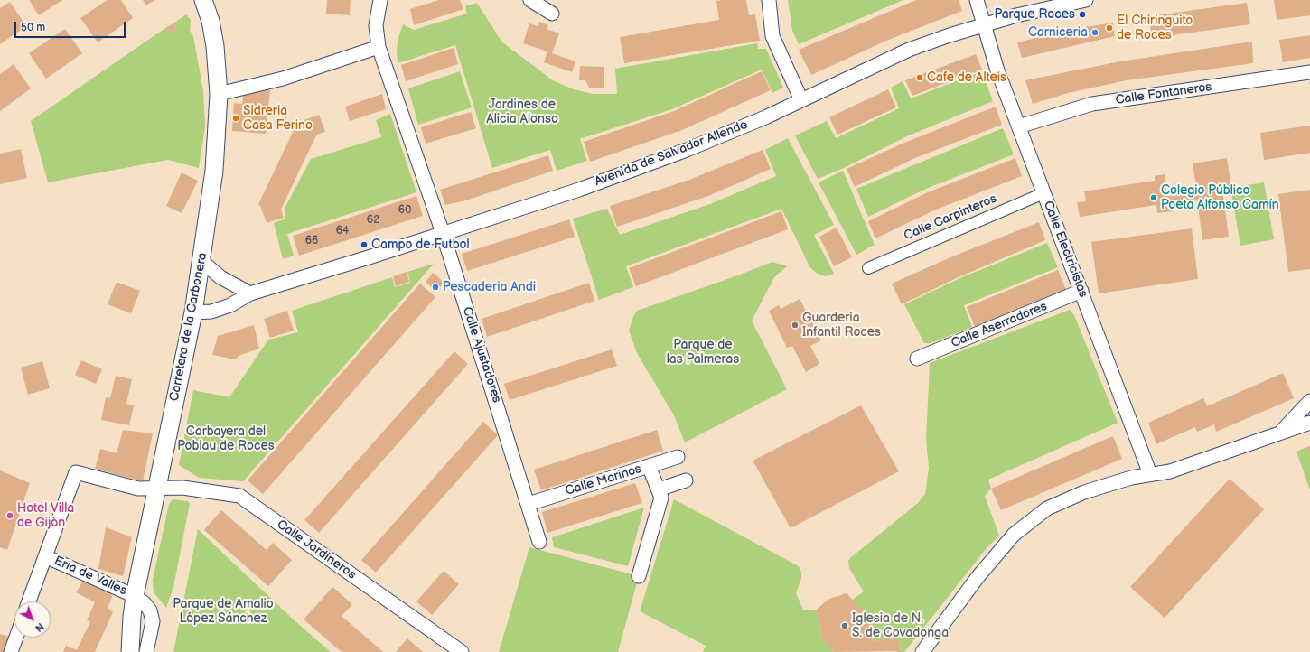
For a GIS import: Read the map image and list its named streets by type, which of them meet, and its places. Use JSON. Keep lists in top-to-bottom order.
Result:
{
  "streets": {
    "street": [
      "Calle Fontaneros",
      "Avenida de Salvador Allende",
      "Calle Carpinteros",
      "Calle Electricistas",
      "Calle Aserradores",
      "Carretera de la Carbonera",
      "Calle Ajustadores",
      "Calle Marinos",
      "Calle Jardineros",
      "Eria de Valles"
    ]
  },
  "crossings": [
    ["Calle Fontaneros", "Calle Electricistas"],
    ["Avenida de Salvador Allende", "Calle Electricistas"],
    ["Avenida de Salvador Allende", "Carretera de la Carbonera"],
    ["Avenida de Salvador Allende", "Calle Ajustadores"],
    ["Calle Carpinteros", "Calle Electricistas"],
    ["Calle Electricistas", "Calle Aserradores"],
    ["Carretera de la Carbonera", "Calle Jardineros"],
    ["Carretera de la Carbonera", "Eria de Valles"],
    ["Calle Ajustadores", "Calle Marinos"],
    ["Calle Jardineros", "Eria de Valles"]
  ],
  "parks": [
    "Jardines de Alicia Alonso",
    "Parque de las Palmeras",
    "Carbayera del Poblau de Roces",
    "Parque de Amalio López Sánchez"
  ],
  "places": [
    "Parque Roces",
    "El Chiringuito de Roces",
    "Carniceria",
    "Cafe de Alteis",
    "Sidreria Casa Ferino",
    "Colegio Público Poeta Alfonso Camín",
    "Campo de Futbol",
    "Pescaderia Andi",
    "Guardería Infantil Roces",
    "Hotel Villa de Gijón",
    "Iglesia de N. S. de Covadonga"
  ],
  "house_numbers": [
    "60",
    "62",
    "64",
    "66"
  ],
  "scale_bar": "50 m",
  "north": "bottom right"
}
